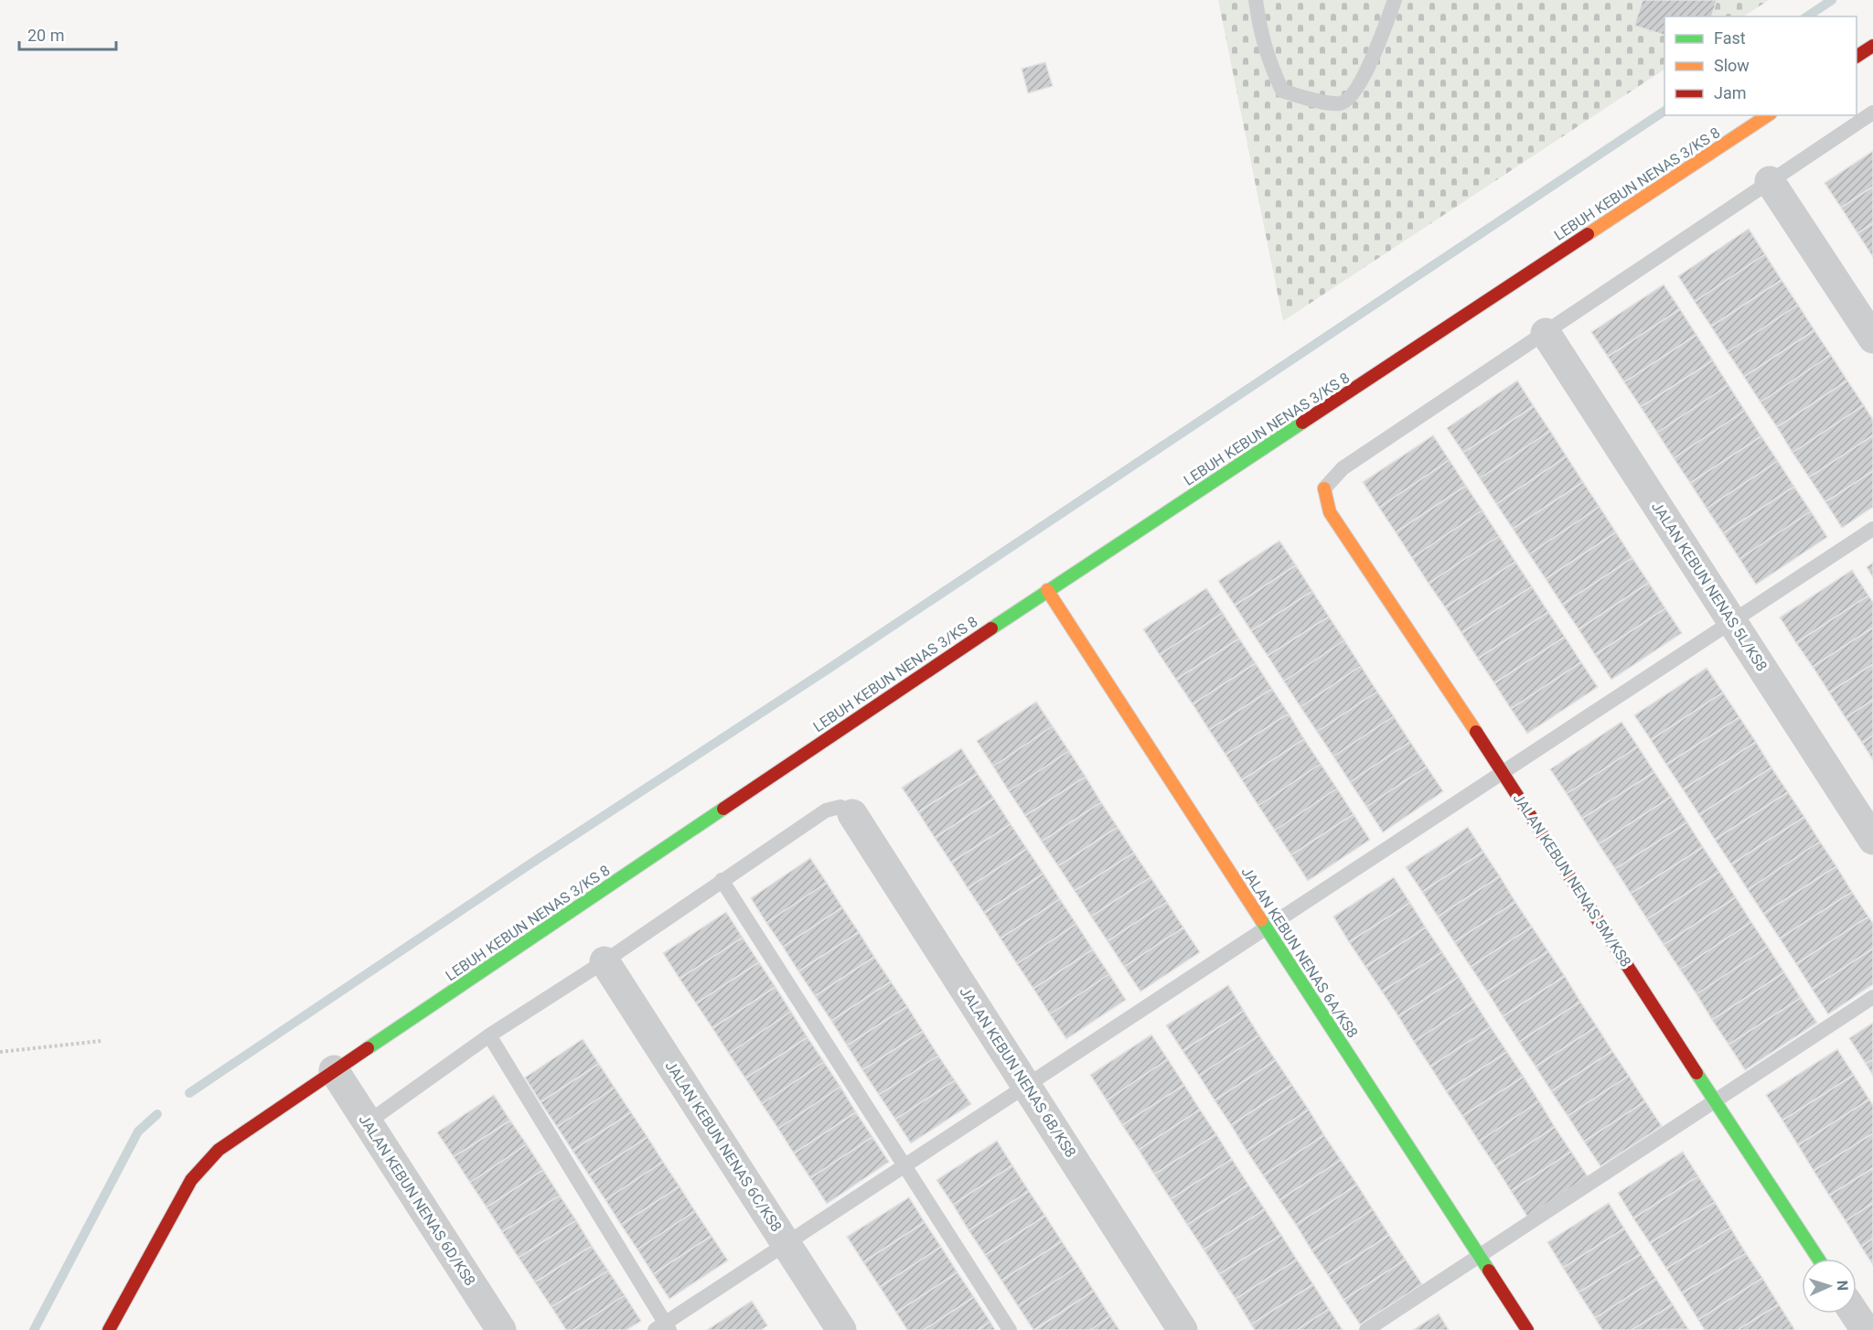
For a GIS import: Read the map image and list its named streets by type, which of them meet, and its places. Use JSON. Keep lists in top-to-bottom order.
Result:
{
  "streets": {
    "street": [
      "LEBUH KEBUN NENAS 3/KS 8",
      "JALAN KEBUN NENAS 5L/KS8",
      "JALAN KEBUN NENAS 5M/KS8",
      "JALAN KEBUN NENAS 6A/KS8",
      "JALAN KEBUN NENAS 6B/KS8",
      "JALAN KEBUN NENAS 6C/KS8",
      "JALAN KEBUN NENAS 6D/KS8"
    ]
  },
  "crossings": [
    ["LEBUH KEBUN NENAS 3/KS 8", "JALAN KEBUN NENAS 6A/KS8"],
    ["LEBUH KEBUN NENAS 3/KS 8", "JALAN KEBUN NENAS 6D/KS8"]
  ],
  "legend": ["Fast", "Slow", "Jam"],
  "scale_bar": "20 m",
  "north": "right"
}
